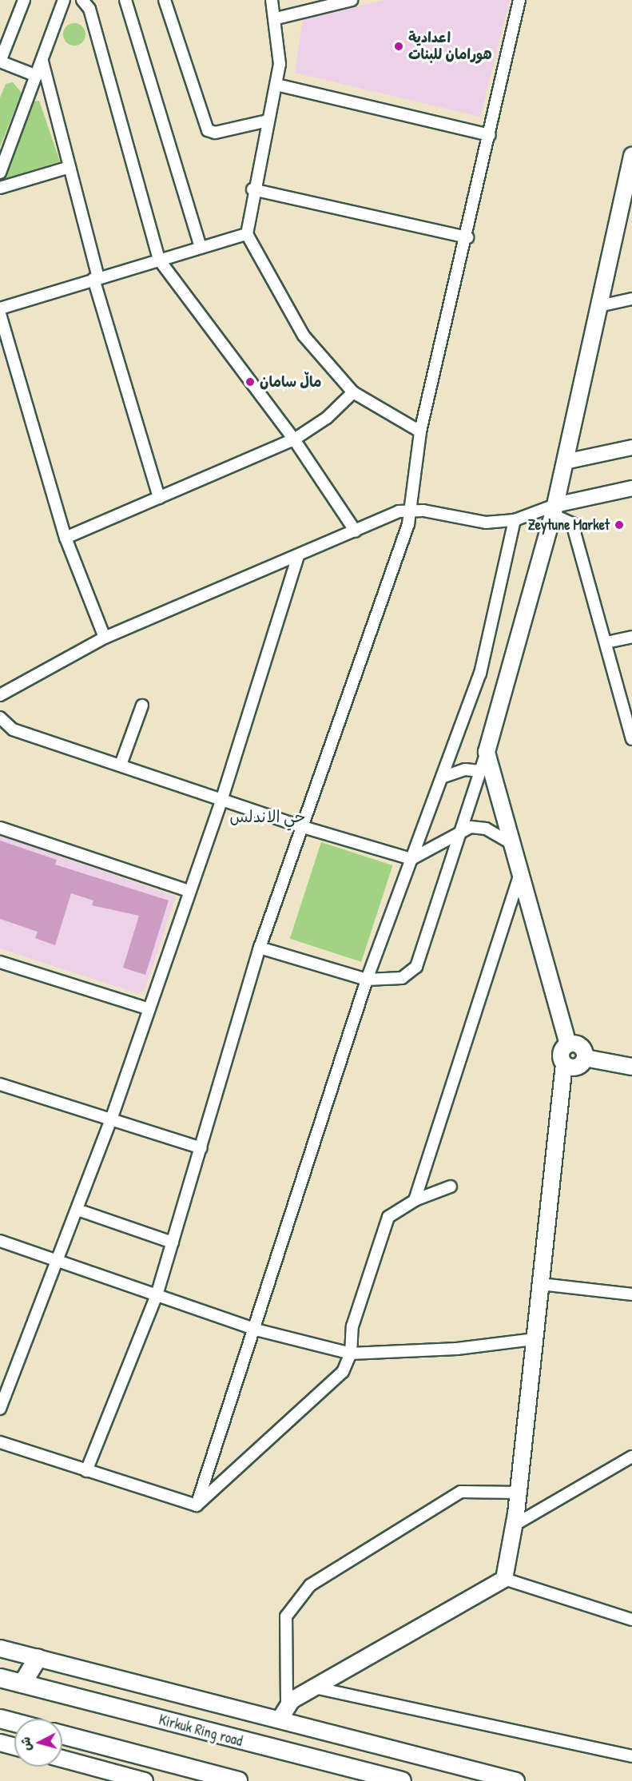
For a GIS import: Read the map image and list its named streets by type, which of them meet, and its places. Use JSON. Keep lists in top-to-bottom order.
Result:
{
  "streets": {
    "highway": ["Kirkuk Ring road"]
  },
  "districts": ["حي الاندلس"],
  "places": ["اعدادية هورامان للبنات", "ماڵ سامان", "Zeytune Market"],
  "north": "left"
}
